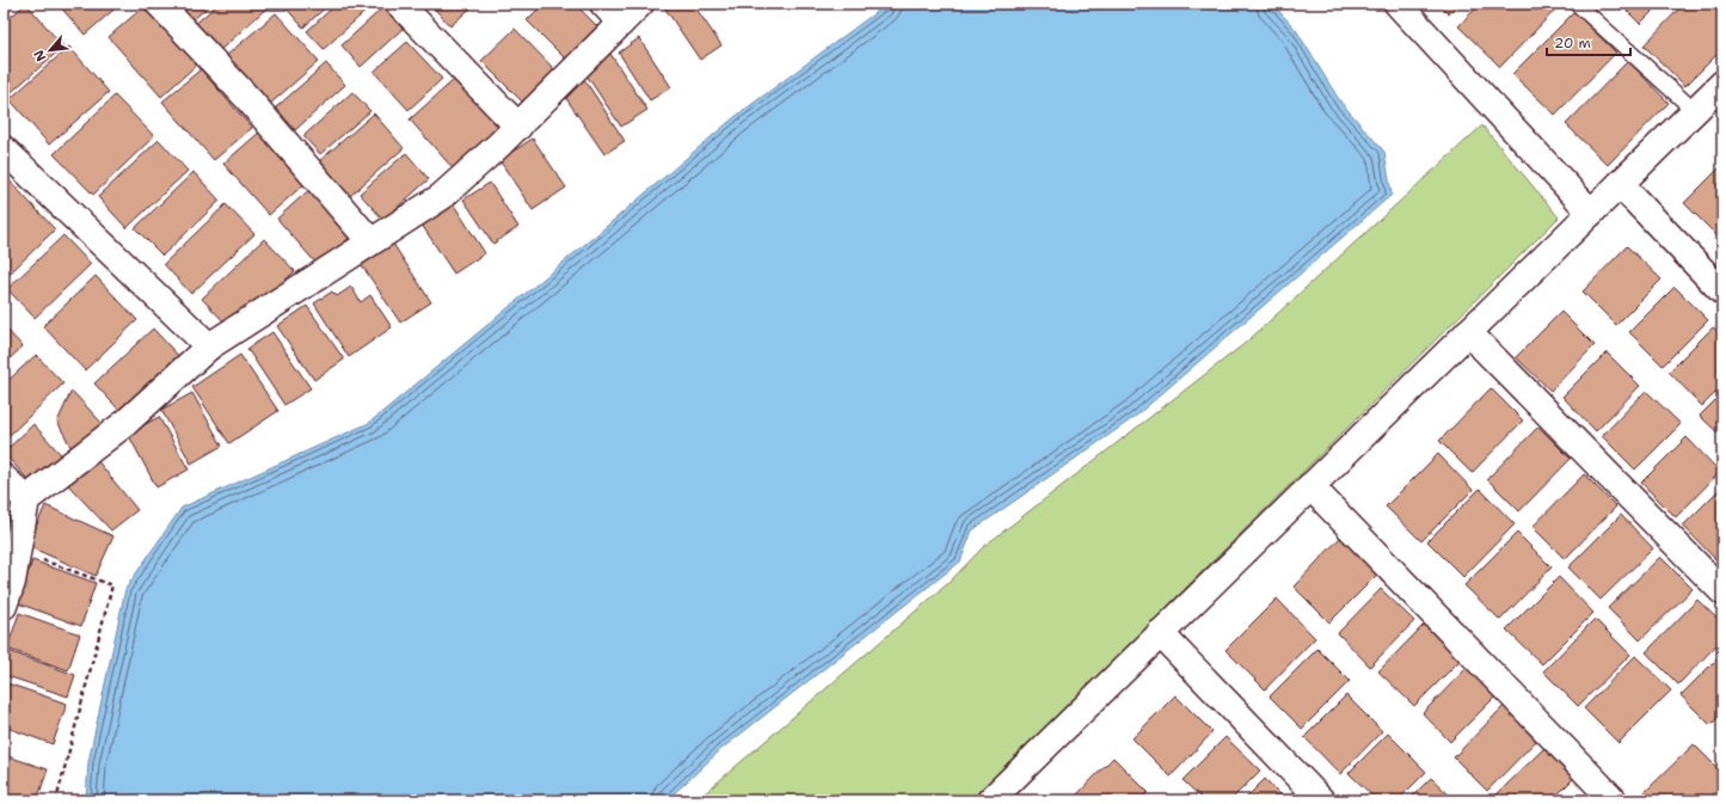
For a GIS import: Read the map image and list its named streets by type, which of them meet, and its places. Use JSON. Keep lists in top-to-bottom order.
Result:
{
  "scale_bar": "20 m",
  "north": "bottom left"
}
